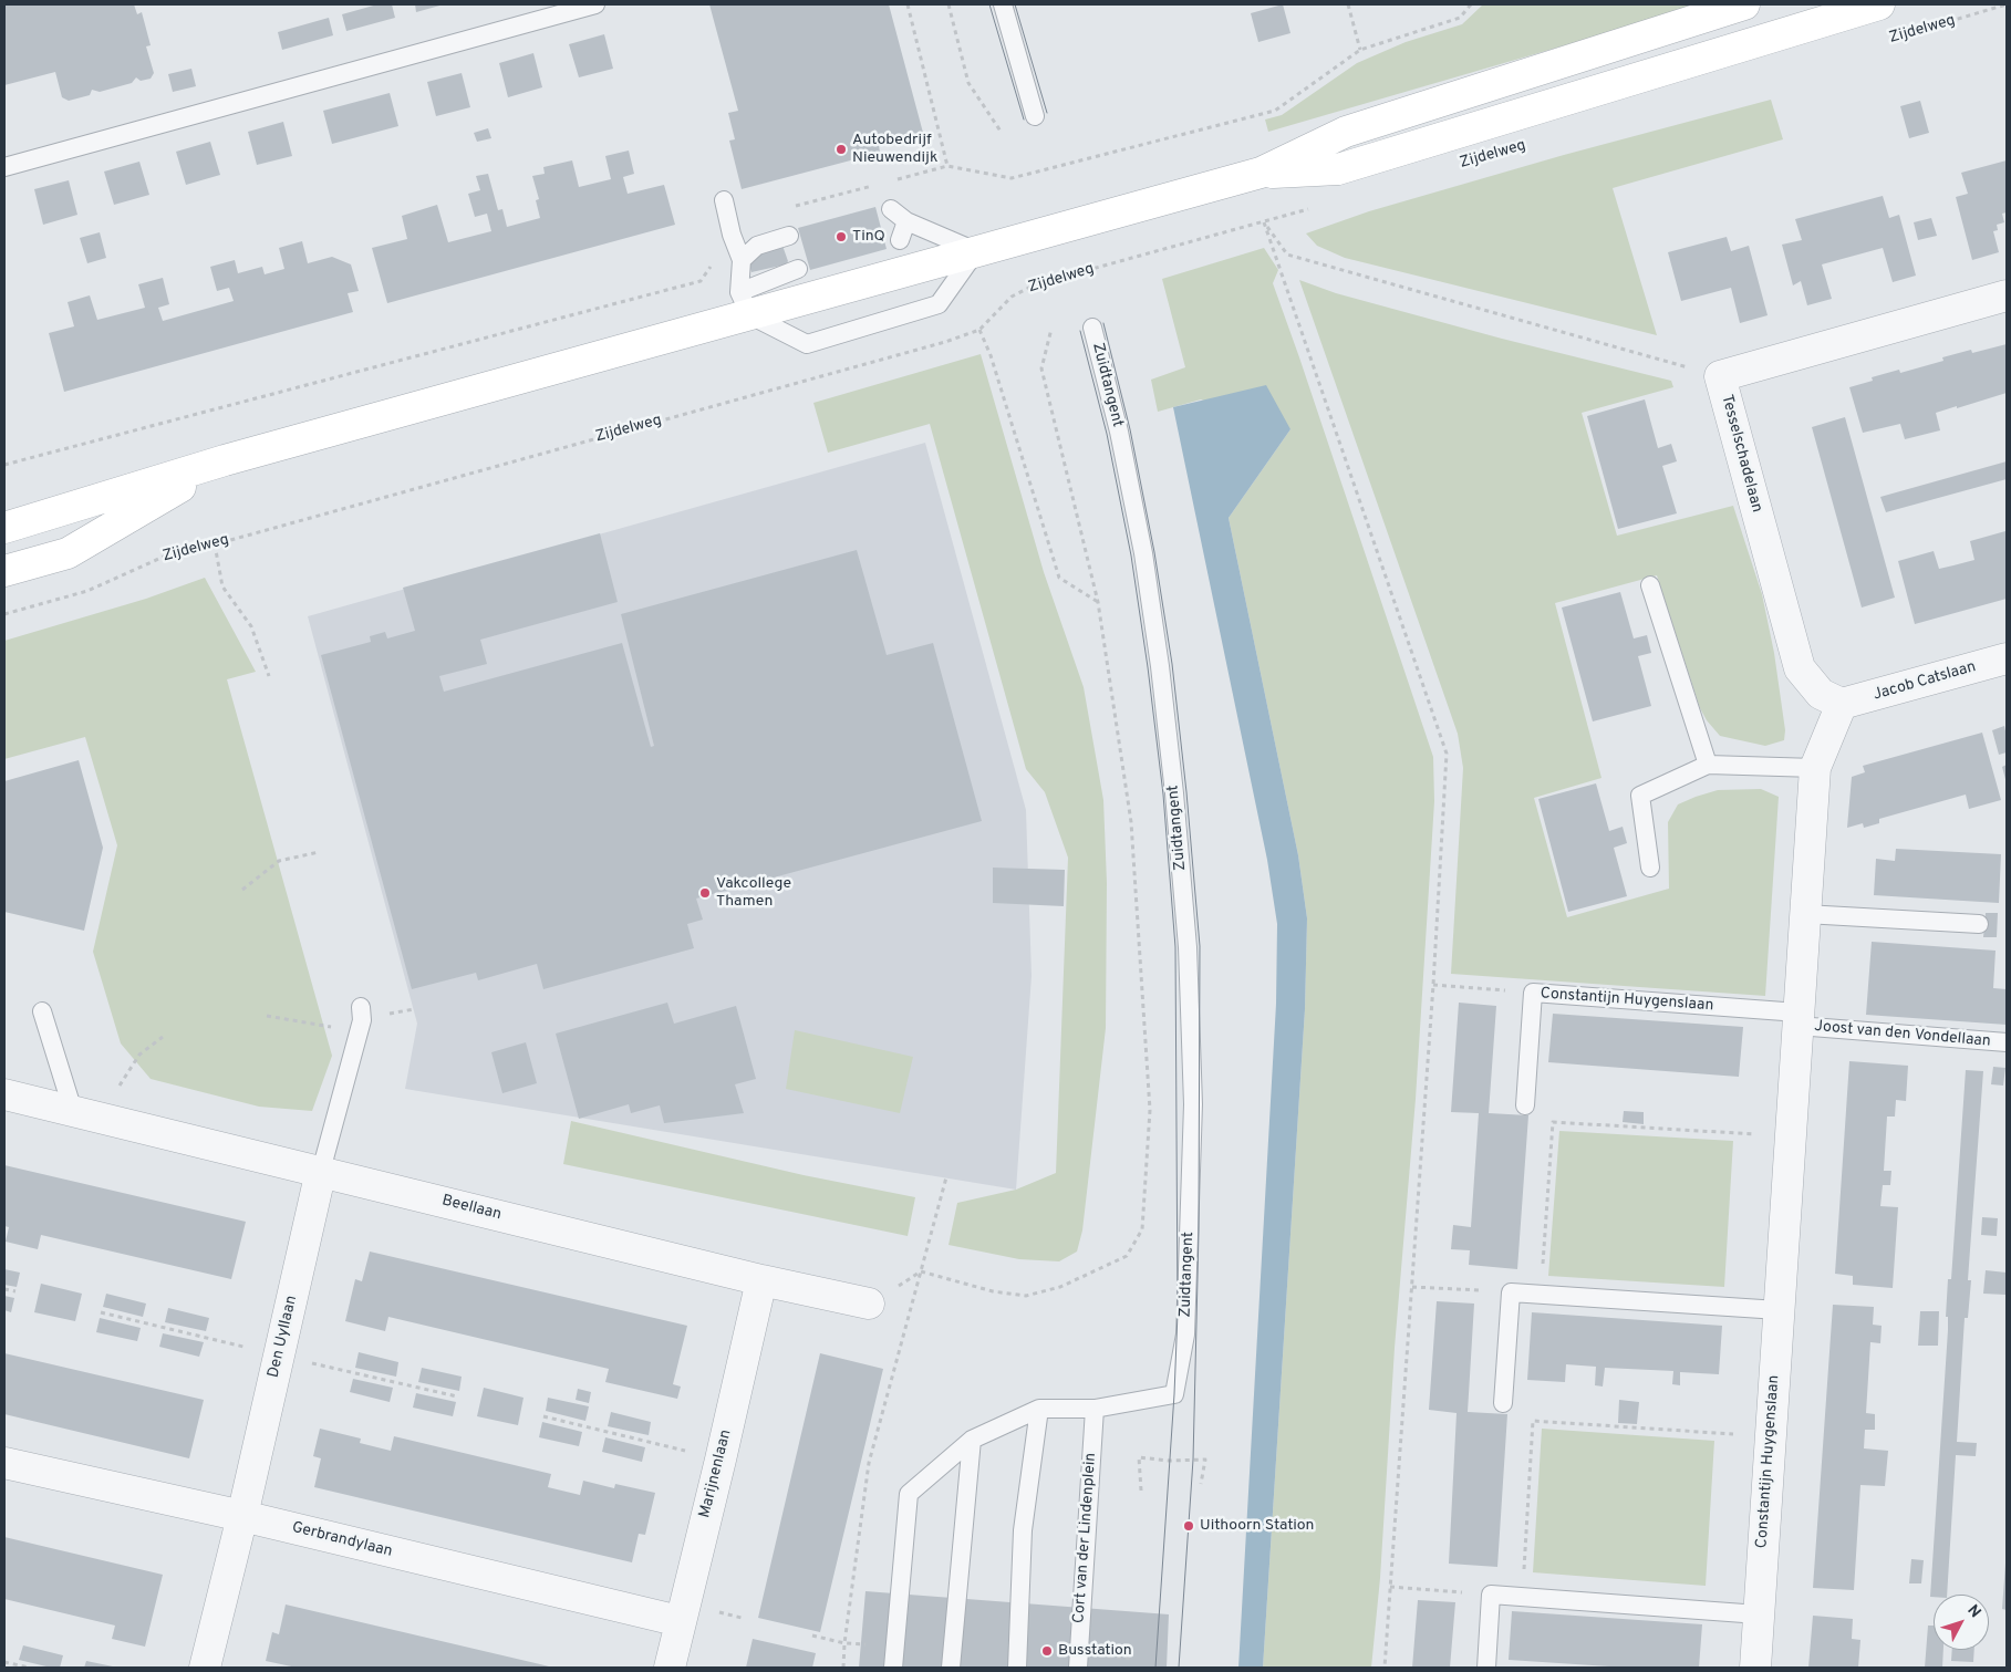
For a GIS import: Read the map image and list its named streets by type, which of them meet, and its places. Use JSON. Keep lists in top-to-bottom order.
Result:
{
  "streets": {
    "main road": ["Zijdelweg"],
    "street": [
      "Tesselschadelaan",
      "Jacob Catslaan",
      "Constantijn Huygenslaan",
      "Beellaan",
      "Den Uyllaan",
      "Marijnenlaan",
      "Gerbrandylaan"
    ],
    "lane": ["Zuidtangent", "Joost van den Vondellaan", "Cort van der Lindenplein"]
  },
  "crossings": [
    ["Zuidtangent", "Cort van der Lindenplein"],
    ["Tesselschadelaan", "Jacob Catslaan"],
    ["Tesselschadelaan", "Constantijn Huygenslaan"],
    ["Jacob Catslaan", "Constantijn Huygenslaan"],
    ["Constantijn Huygenslaan", "Joost van den Vondellaan"],
    ["Beellaan", "Den Uyllaan"],
    ["Beellaan", "Marijnenlaan"],
    ["Den Uyllaan", "Gerbrandylaan"],
    ["Marijnenlaan", "Gerbrandylaan"]
  ],
  "places": [
    "Autobedrijf Nieuwendijk",
    "TinQ",
    "Vakcollege Thamen",
    "Uithoorn Station",
    "Busstation"
  ],
  "north": "top right"
}
